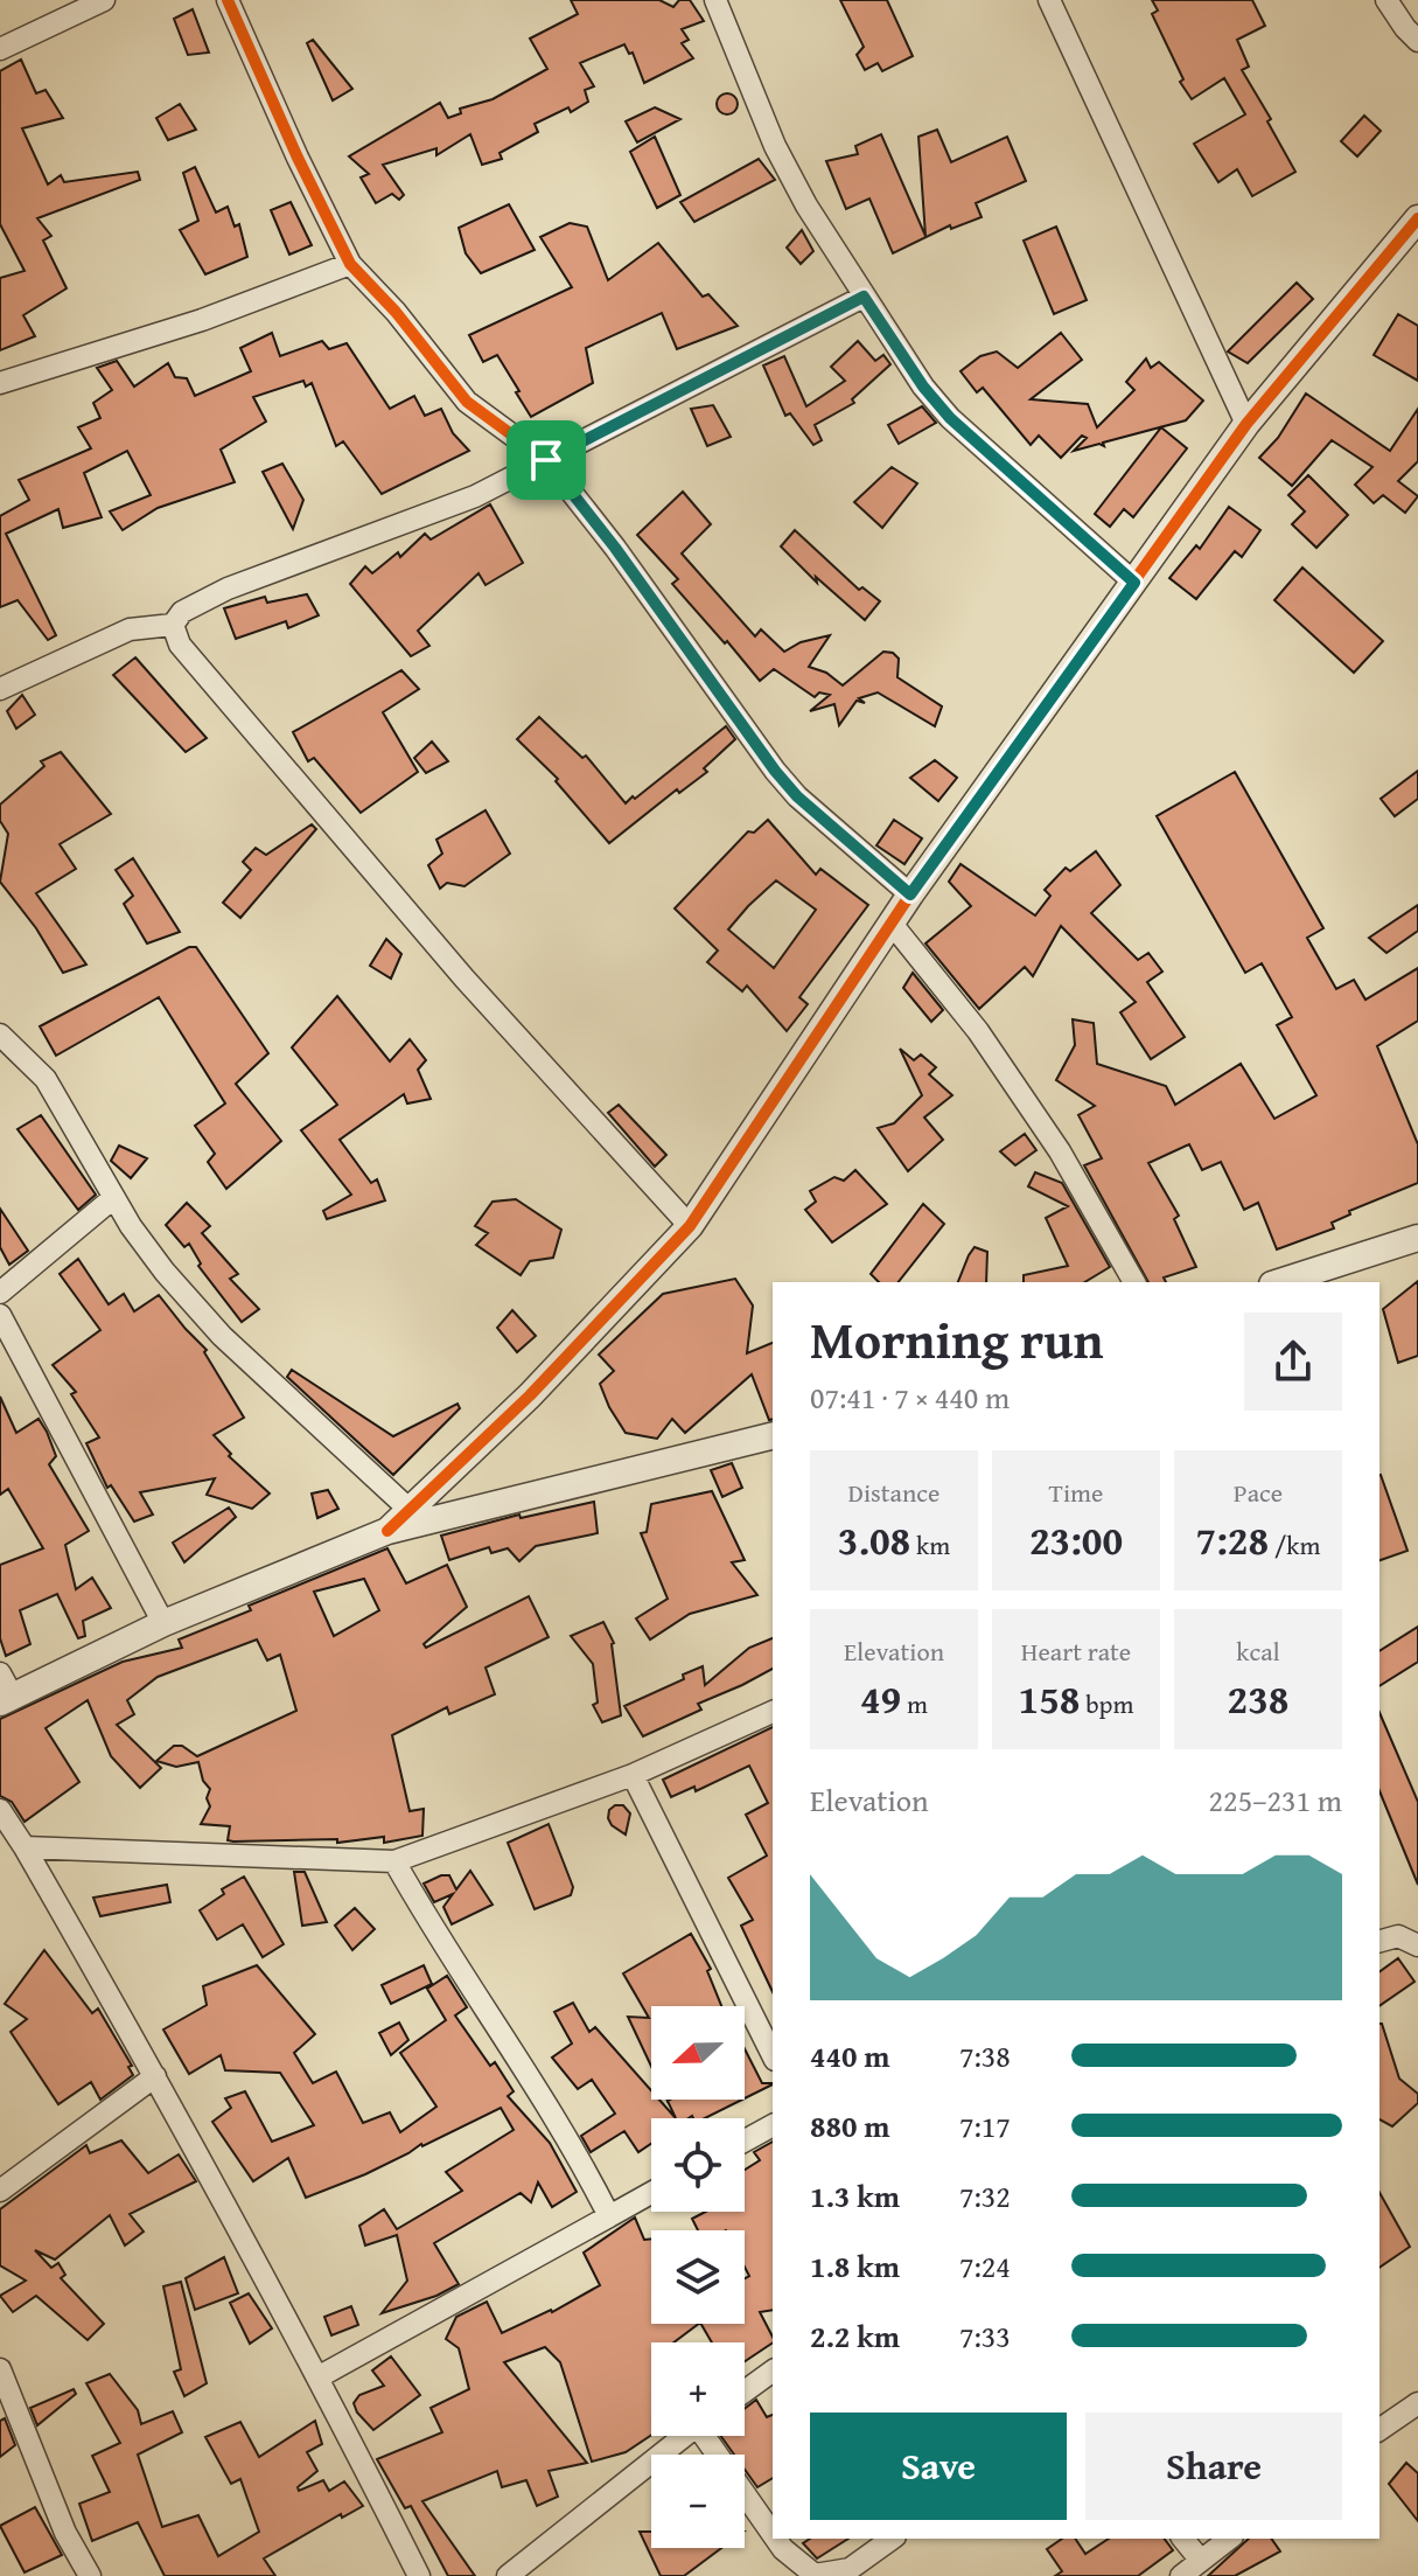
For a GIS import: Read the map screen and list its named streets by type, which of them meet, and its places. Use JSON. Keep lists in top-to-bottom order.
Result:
{
  "north": "left",
  "page": {
    "heading": ["Morning run", "07:41 · 7 × 440 m"],
    "stats": [
      ["Distance", "3.08 km"],
      ["Time", "23:00"],
      ["Pace", "7:28 /km"],
      ["Elevation", "49 m"],
      ["Heart rate", "158 bpm"],
      ["kcal", "238"]
    ],
    "chart": ["Elevation", "225–231 m"],
    "map_buttons": ["+", "−"],
    "list": [
      {
        "name": "440 m",
        "note": "7:38"
      },
      {
        "name": "880 m",
        "note": "7:17"
      },
      {
        "name": "1.3 km",
        "note": "7:32"
      },
      {
        "name": "1.8 km",
        "note": "7:24"
      },
      {
        "name": "2.2 km",
        "note": "7:33"
      }
    ],
    "buttons": ["Save", "Share"]
  }
}
